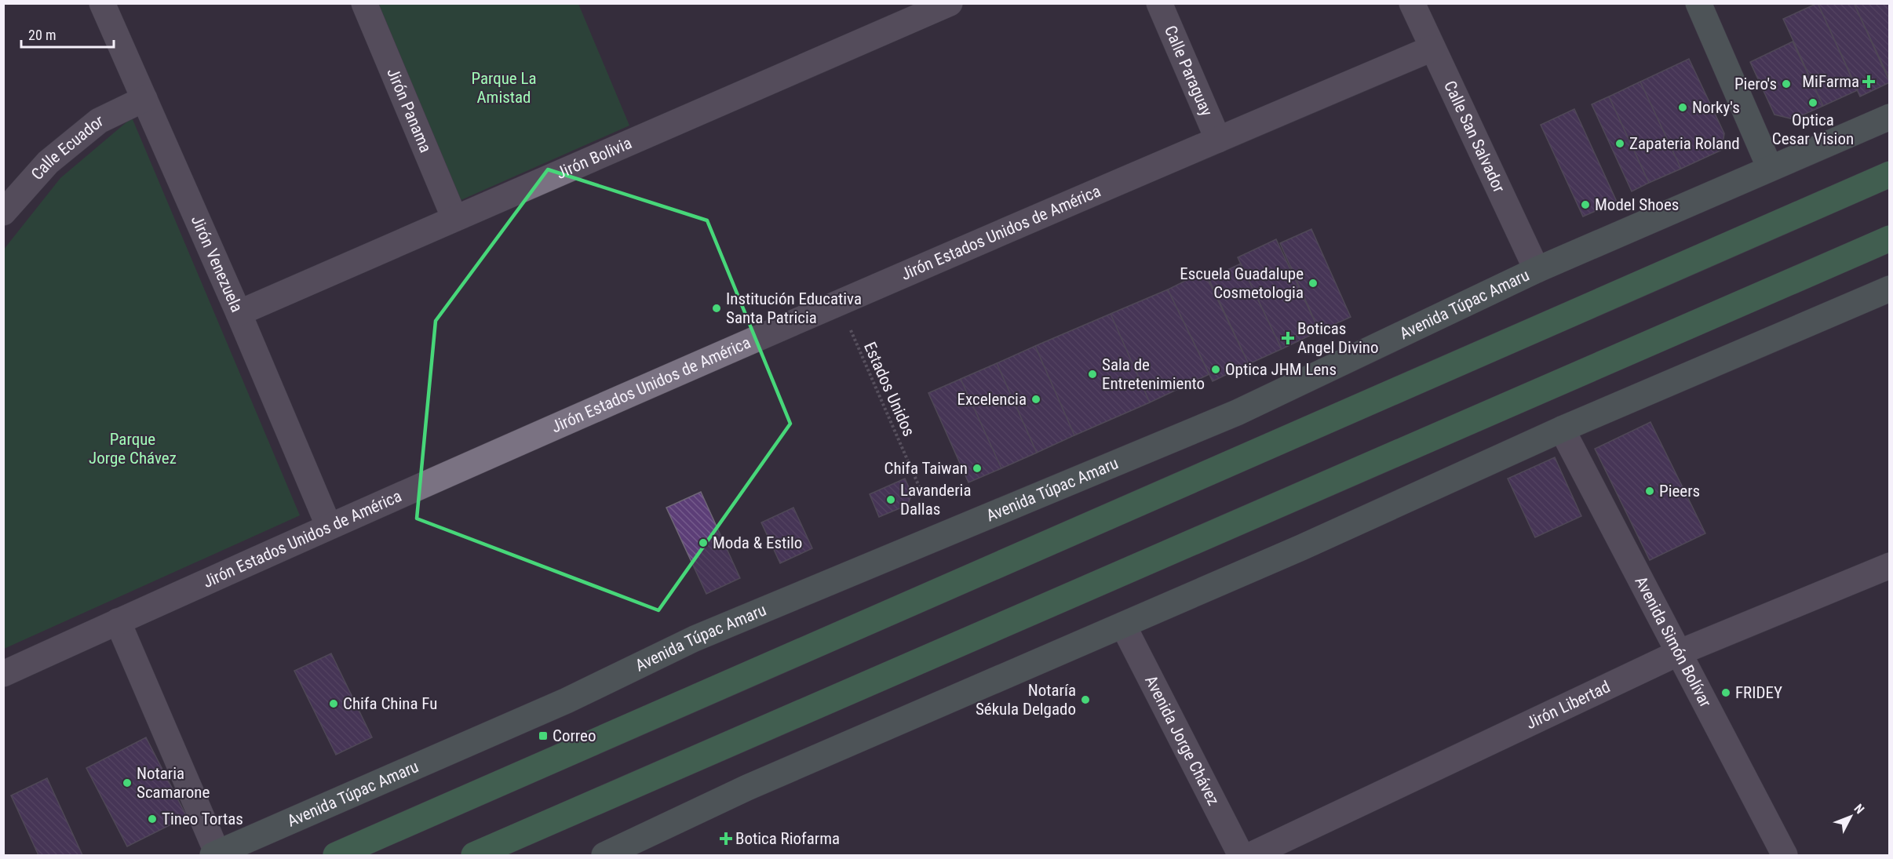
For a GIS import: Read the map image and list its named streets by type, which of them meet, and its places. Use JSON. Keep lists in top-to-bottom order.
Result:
{
  "streets": {
    "main road": ["Avenida Túpac Amaru"],
    "street": [
      "Calle Paraguay",
      "Jirón Panama",
      "Calle San Salvador",
      "Calle Ecuador",
      "Jirón Bolivia",
      "Jirón Estados Unidos de América",
      "Jirón Venezuela",
      "Avenida Simón Bolívar",
      "Jirón Libertad",
      "Avenida Jorge Chávez"
    ],
    "path": ["Estados Unidos"]
  },
  "crossings": [
    ["Calle Paraguay", "Jirón Estados Unidos de América"],
    ["Jirón Panama", "Jirón Bolivia"],
    ["Calle San Salvador", "Jirón Estados Unidos de América"],
    ["Calle San Salvador", "Avenida Túpac Amaru"],
    ["Calle Ecuador", "Jirón Venezuela"],
    ["Jirón Bolivia", "Jirón Venezuela"],
    ["Jirón Estados Unidos de América", "Jirón Venezuela"],
    ["Jirón Estados Unidos de América", "Estados Unidos"],
    ["Avenida Simón Bolívar", "Jirón Libertad"]
  ],
  "parks": ["Parque La Amistad", "Parque Jorge Chávez"],
  "places": {
    "health": ["MiFarma", "Boticas Angel Divino", "Botica Riofarma"],
    "other": [
      "Piero's",
      "Optica Cesar Vision",
      "Norky's",
      "Zapateria Roland",
      "Model Shoes",
      "Escuela Guadalupe Cosmetologia",
      "Institución Educativa Santa Patricia",
      "Optica JHM Lens",
      "Sala de Entretenimiento",
      "Excelencia",
      "Chifa Taiwan",
      "Pieers",
      "Lavanderia Dallas",
      "Moda & Estilo",
      "FRIDEY",
      "Notaría Sékula Delgado",
      "Chifa China Fu",
      "Notaria Scamarone",
      "Tineo Tortas"
    ],
    "transit": ["Correo"]
  },
  "scale_bar": "20 m",
  "north": "top right"
}
